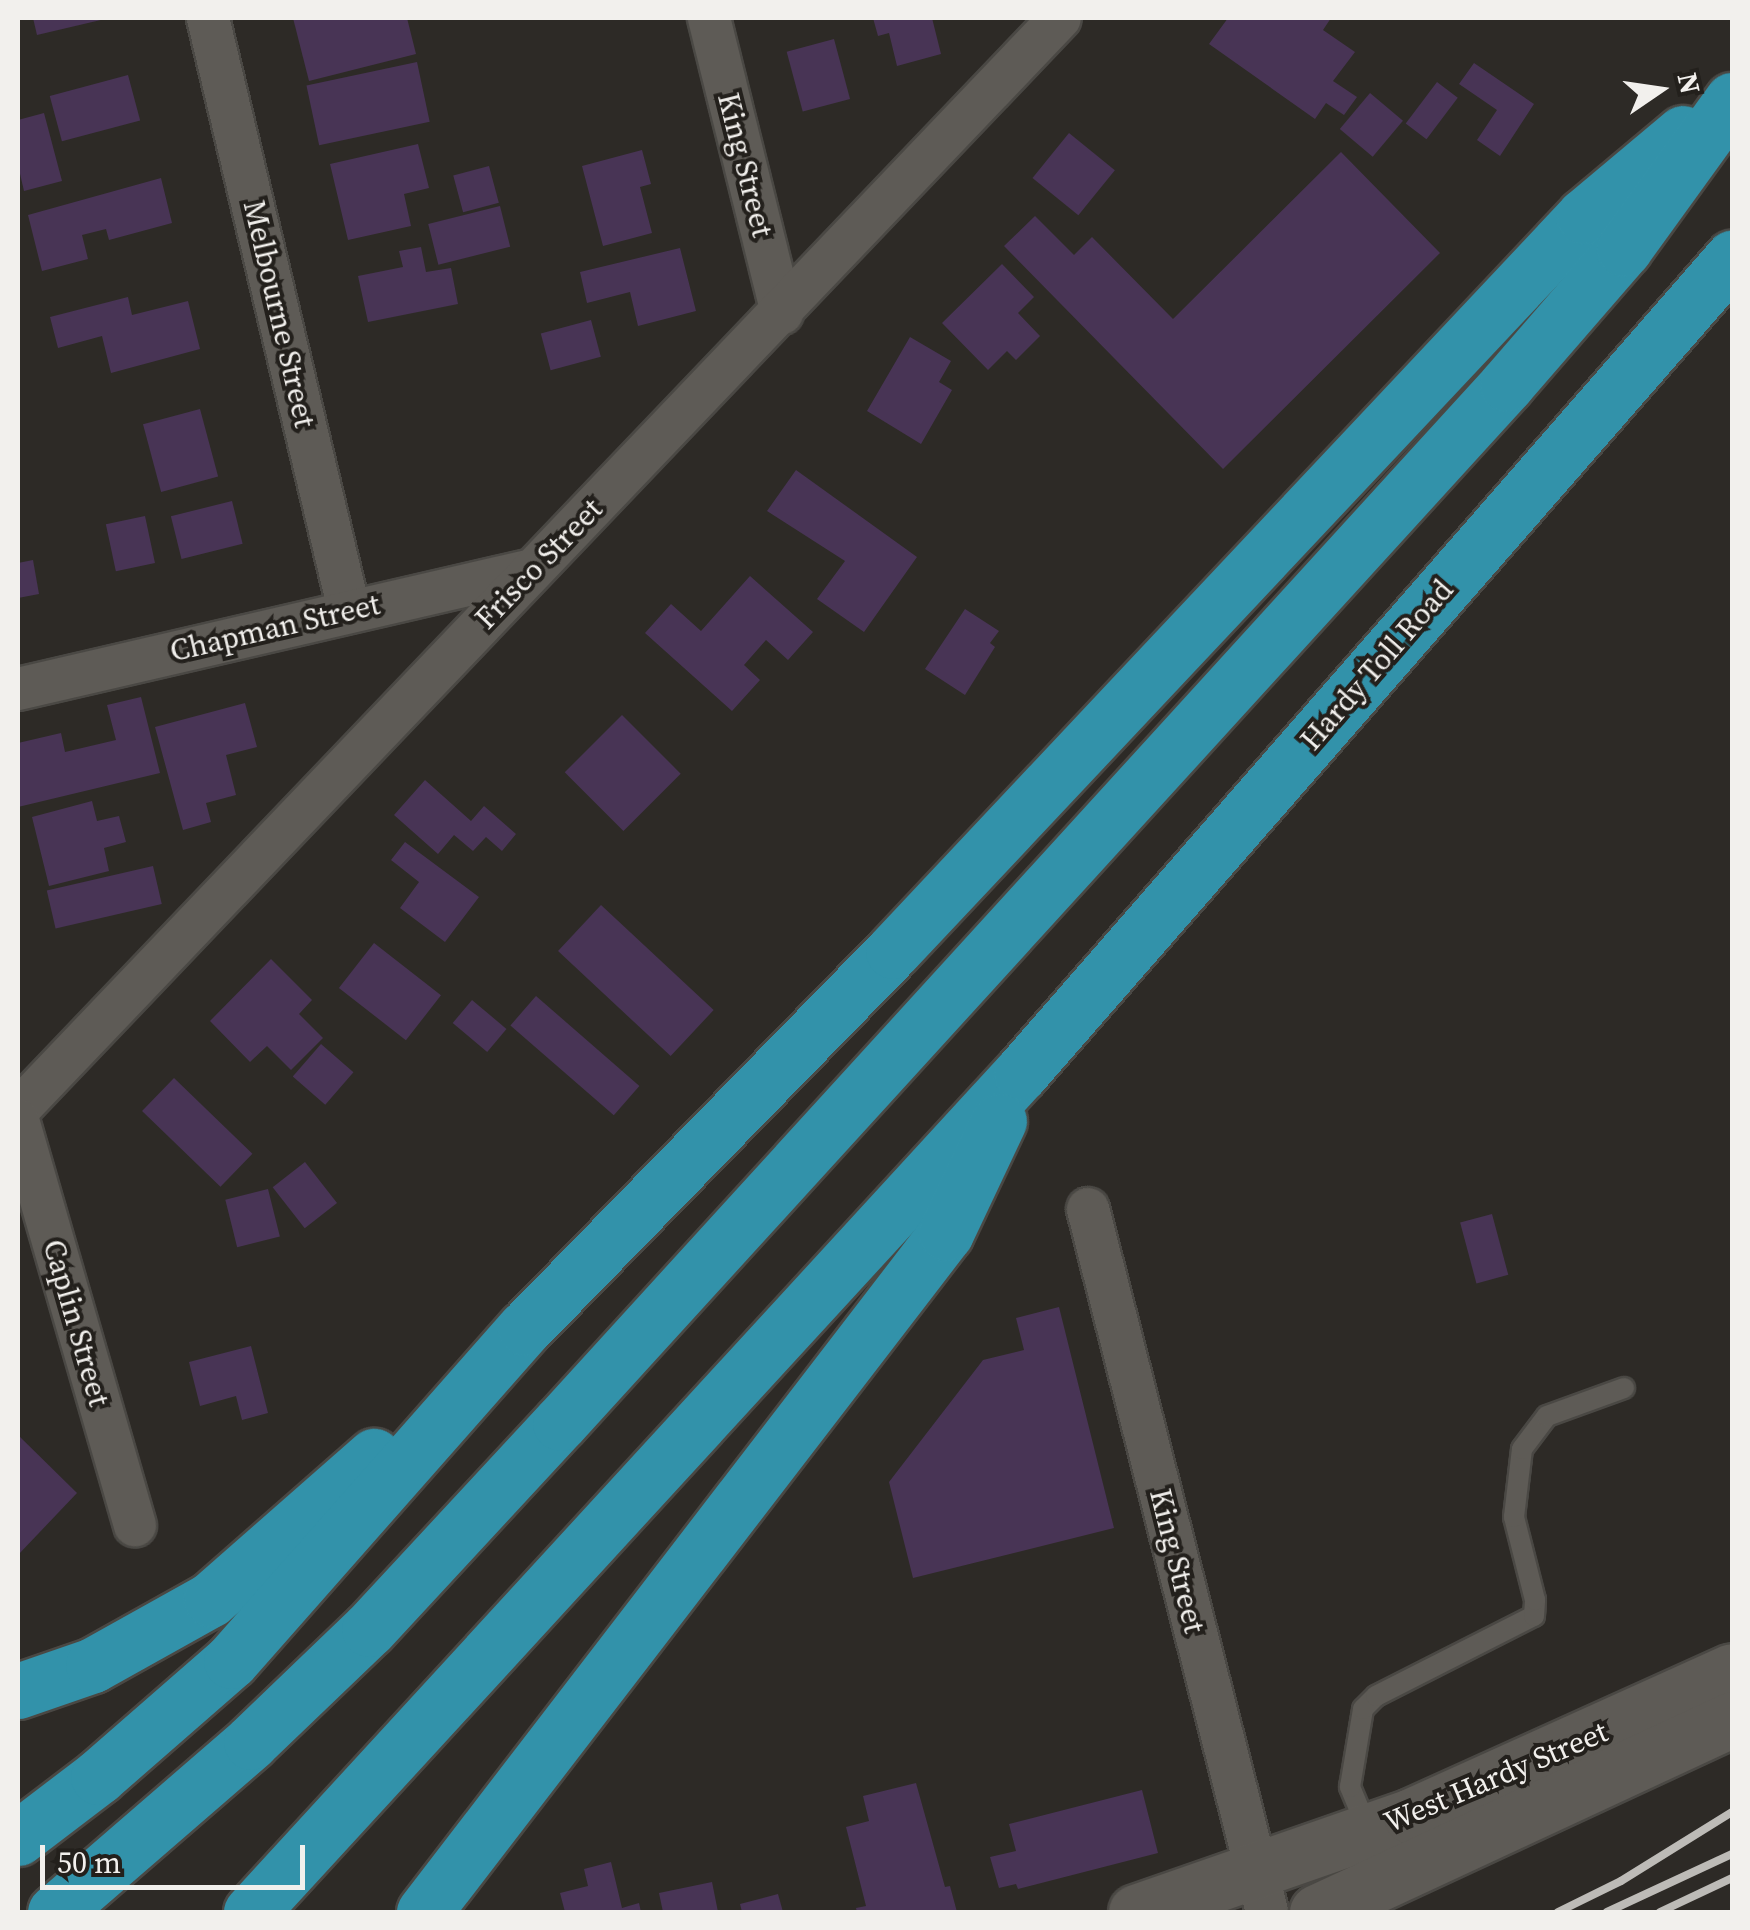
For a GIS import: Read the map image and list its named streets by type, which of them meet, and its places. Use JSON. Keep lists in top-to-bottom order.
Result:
{
  "streets": {
    "highway": ["Hardy Toll Road"],
    "main road": ["West Hardy Street"],
    "street": [
      "King Street",
      "Melbourne Street",
      "Frisco Street",
      "Chapman Street",
      "Caplin Street"
    ]
  },
  "crossings": [
    ["King Street", "Frisco Street"],
    ["King Street", "West Hardy Street"],
    ["Melbourne Street", "Chapman Street"],
    ["Frisco Street", "Chapman Street"]
  ],
  "scale_bar": "50 m",
  "north": "right"
}
